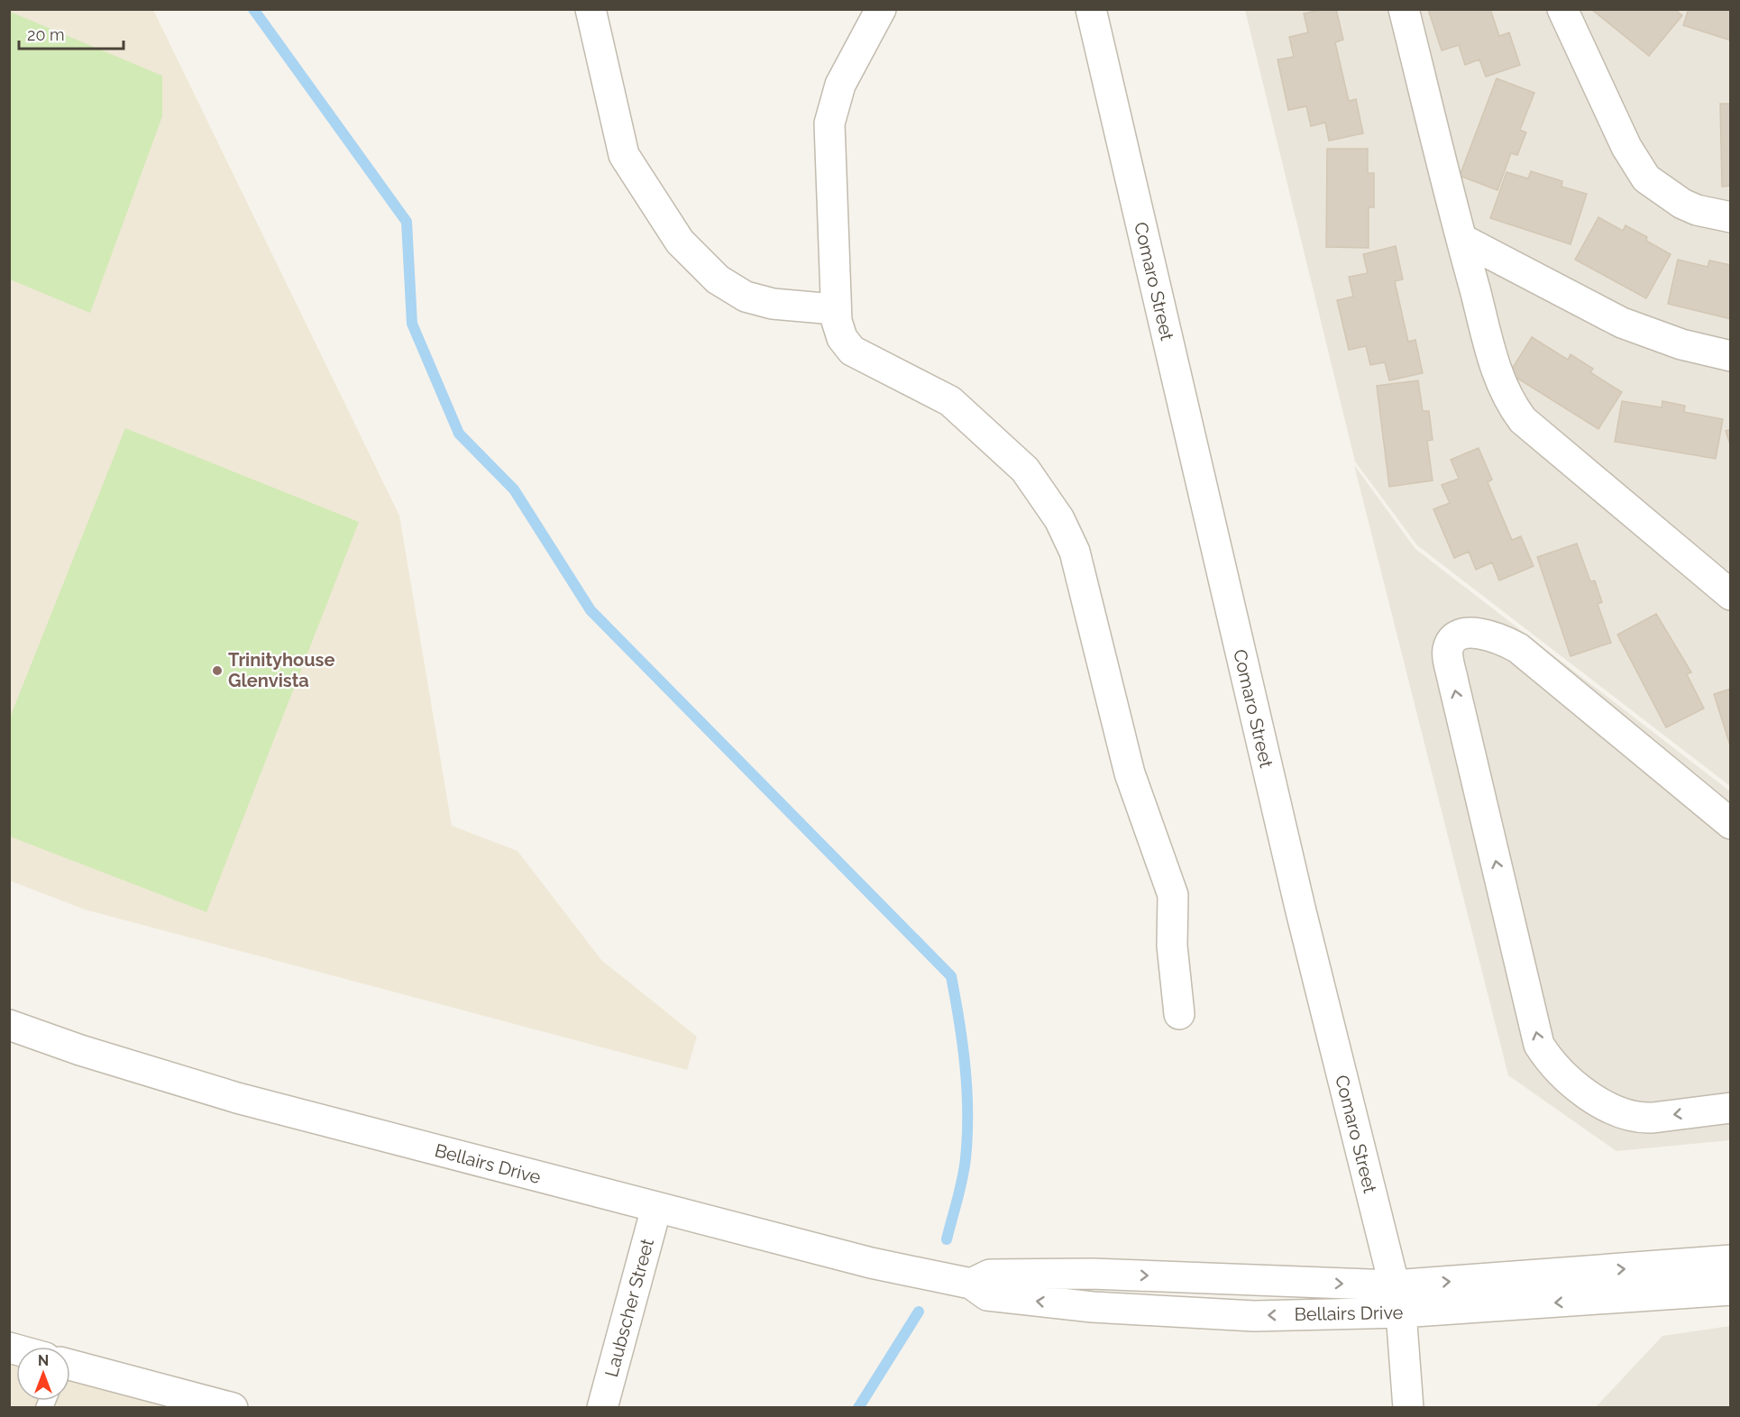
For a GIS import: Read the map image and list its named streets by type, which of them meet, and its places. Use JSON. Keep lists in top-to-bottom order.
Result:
{
  "streets": {
    "street": ["Comaro Street", "Bellairs Drive", "Laubscher Street"]
  },
  "crossings": [
    ["Comaro Street", "Bellairs Drive"],
    ["Bellairs Drive", "Laubscher Street"]
  ],
  "places": ["Trinityhouse Glenvista"],
  "scale_bar": "20 m",
  "north": "top"
}
